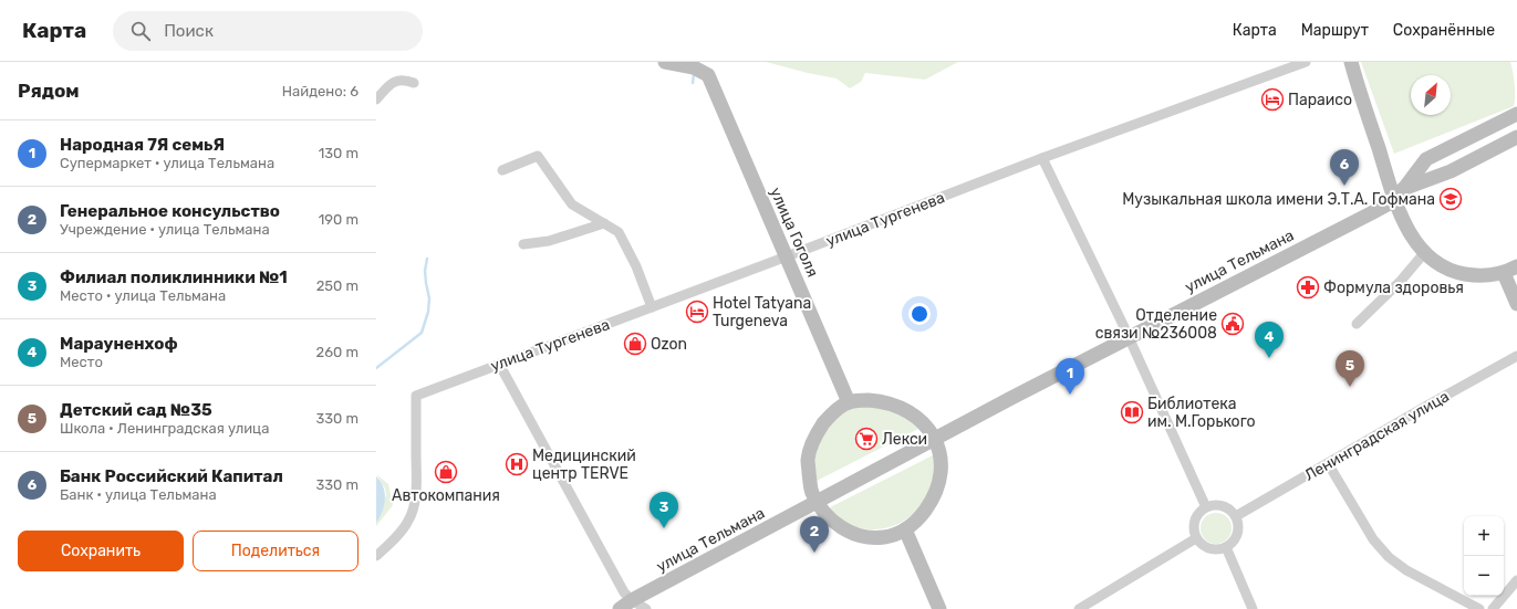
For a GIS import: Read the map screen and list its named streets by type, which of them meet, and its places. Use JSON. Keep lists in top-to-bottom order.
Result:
{
  "streets": {
    "street": [
      "улица Тургенева",
      "улица Гоголя",
      "улица Тельмана",
      "Ленинградская улица"
    ]
  },
  "crossings": [
    ["улица Тургенева", "улица Гоголя"]
  ],
  "places": {
    "hotel": ["Параисо", "Hotel Tatyana Turgeneva"],
    "school or university": ["Музыкальная школа имени Э.Т.А. Гофмана"],
    "pharmacy": ["Формула здоровья"],
    "public building": ["Отделение связи №236008"],
    "shop": ["Ozon", "Автокомпания"],
    "library": ["Библиотека им. М.Горького"],
    "supermarket": ["Лекси"],
    "hospital": ["Медицинский центр TERVE"]
  },
  "north": "top right",
  "page": {
    "header": "Карта",
    "search": "Поиск",
    "nav": ["Карта", "Маршрут", "Сохранённые"],
    "heading": ["Рядом", "Найдено: 6"],
    "list": [
      {
        "mark": "1",
        "name": "Народная 7Я семьЯ",
        "note": "Супермаркет · улица Тельмана",
        "value": "130 m"
      },
      {
        "mark": "2",
        "name": "Генеральное консульство",
        "note": "Учреждение · улица Тельмана",
        "value": "190 m"
      },
      {
        "mark": "3",
        "name": "Филиал поликлинники №1",
        "note": "Место · улица Тельмана",
        "value": "250 m"
      },
      {
        "mark": "4",
        "name": "Марауненхоф",
        "note": "Место",
        "value": "260 m"
      },
      {
        "mark": "5",
        "name": "Детский сад №35",
        "note": "Школа · Ленинградская улица",
        "value": "330 m"
      },
      {
        "mark": "6",
        "name": "Банк Российский Капитал",
        "note": "Банк · улица Тельмана",
        "value": "330 m"
      }
    ],
    "pins": [
      "6",
      "4",
      "5",
      "1",
      "3",
      "2"
    ],
    "map_buttons": ["+", "−"],
    "buttons": ["Сохранить", "Поделиться"]
  }
}
